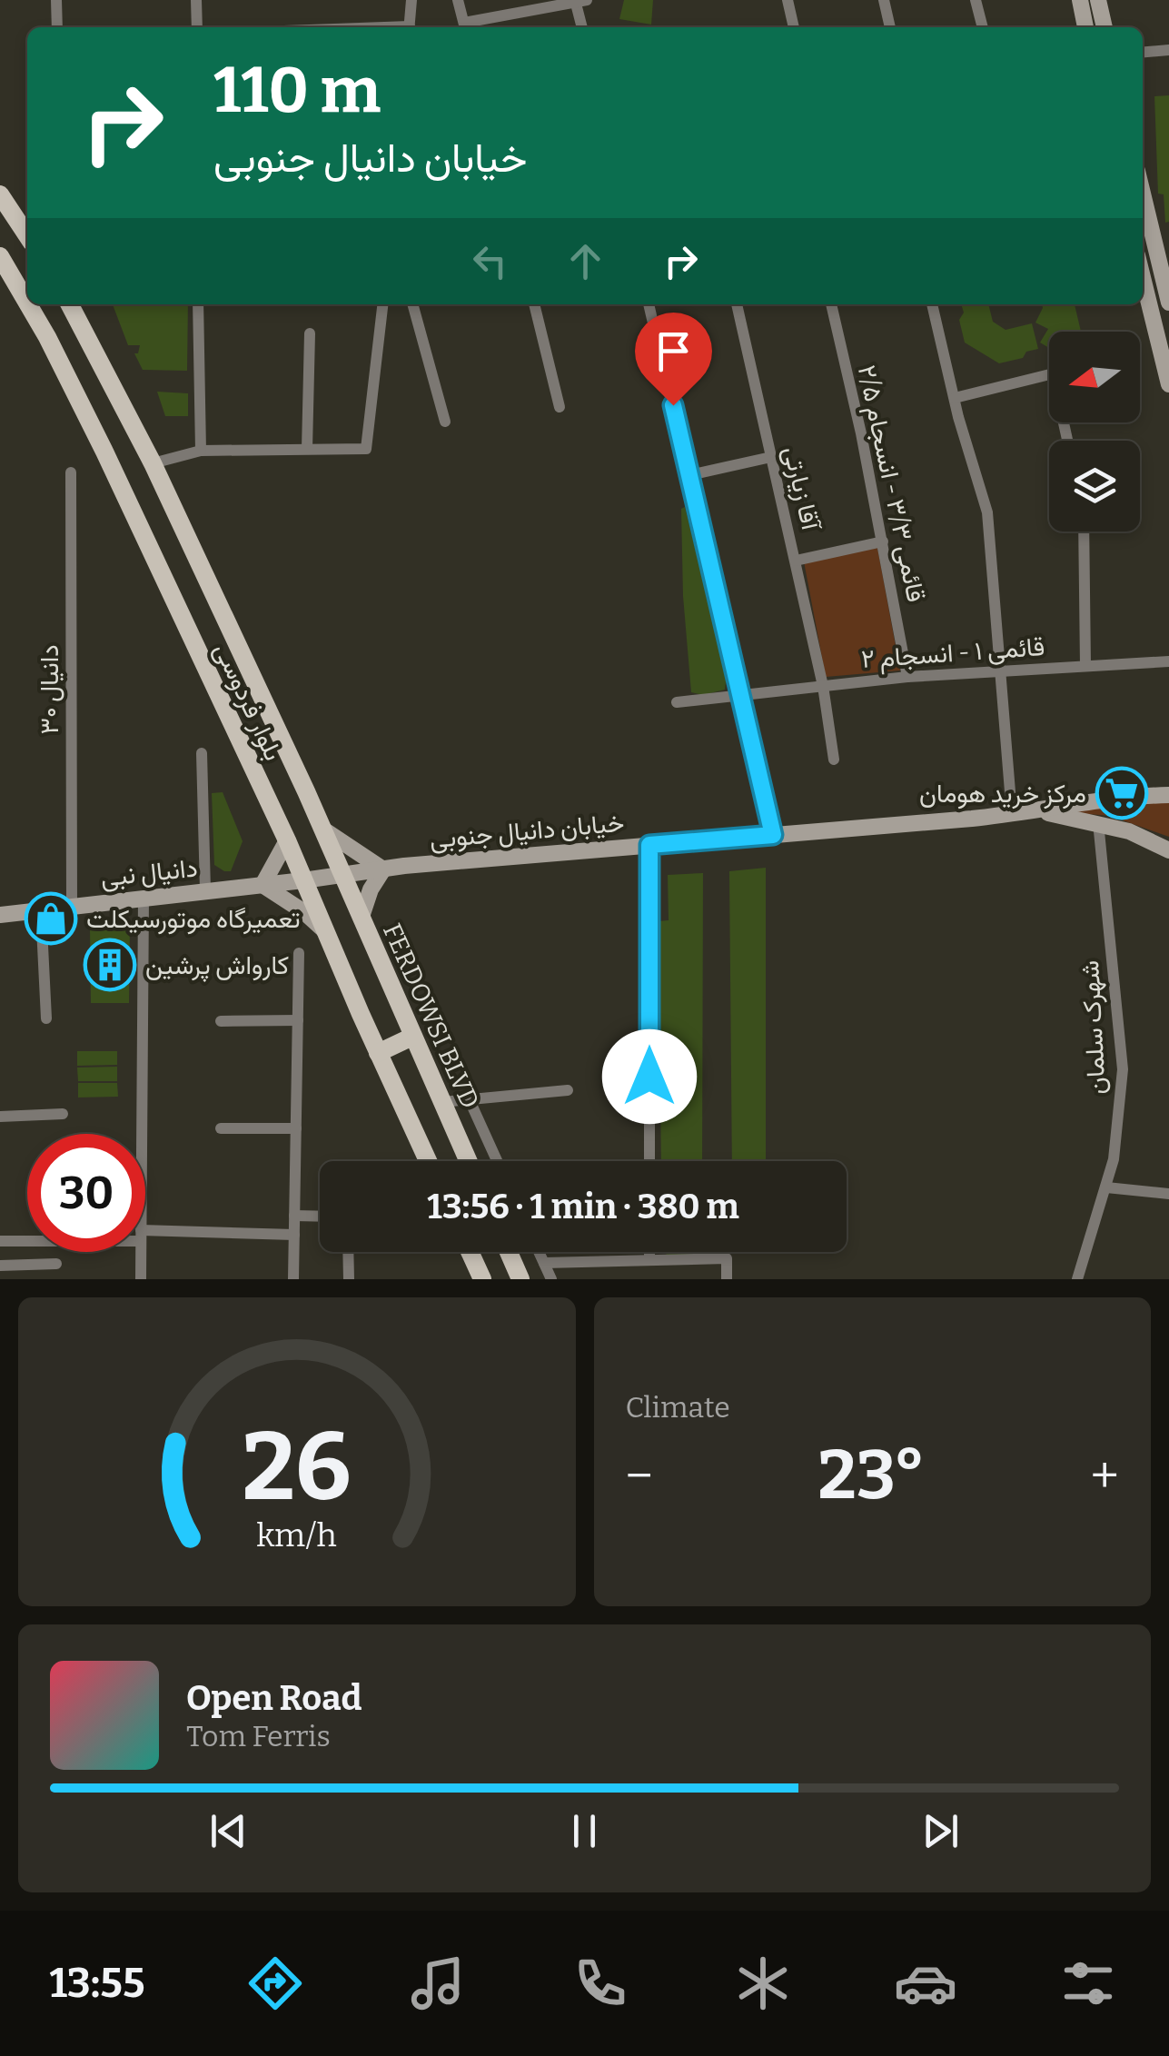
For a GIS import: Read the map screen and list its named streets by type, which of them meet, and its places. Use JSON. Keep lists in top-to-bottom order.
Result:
{
  "streets": {
    "main road": [
      "بلوار فردوسی",
      "خیابان دانیال جنوبی",
      "دانیال نبی",
      "FERDOWSI BLVD"
    ],
    "street": [
      "قائمی ۳/۳ - انسجام ۲/۵",
      "آقا زیارتی",
      "قائمی ۱ - انسجام ۲",
      "دانیال ۳۰",
      "شهرک سلمان"
    ]
  },
  "crossings": [
    ["قائمی ۳/۳ - انسجام ۲/۵", "قائمی ۱ - انسجام ۲"],
    ["آقا زیارتی", "قائمی ۱ - انسجام ۲"],
    ["دانیال ۳۰", "دانیال نبی"],
    ["بلوار فردوسی", "خیابان دانیال جنوبی"],
    ["بلوار فردوسی", "دانیال نبی"],
    ["بلوار فردوسی", "FERDOWSI BLVD"],
    ["خیابان دانیال جنوبی", "دانیال نبی"],
    ["خیابان دانیال جنوبی", "FERDOWSI BLVD"],
    ["خیابان دانیال جنوبی", "شهرک سلمان"]
  ],
  "places": {
    "supermarket": ["مرکز خرید هومان"],
    "shop": ["تعمیرگاه موتورسیکلت"],
    "building": ["کارواش پرشین"]
  },
  "north": "left",
  "page": {
    "turn": ["110 m", "خیابان دانیال جنوبی"],
    "limit": "30",
    "trip": "13:56 · 1 min · 380 m",
    "tile": "Climate",
    "heat": ["−", "23°", "+"],
    "song": ["Open Road", "Tom Ferris"],
    "tabs": "13:55",
    "gauge": ["26", "km/h"]
  }
}
